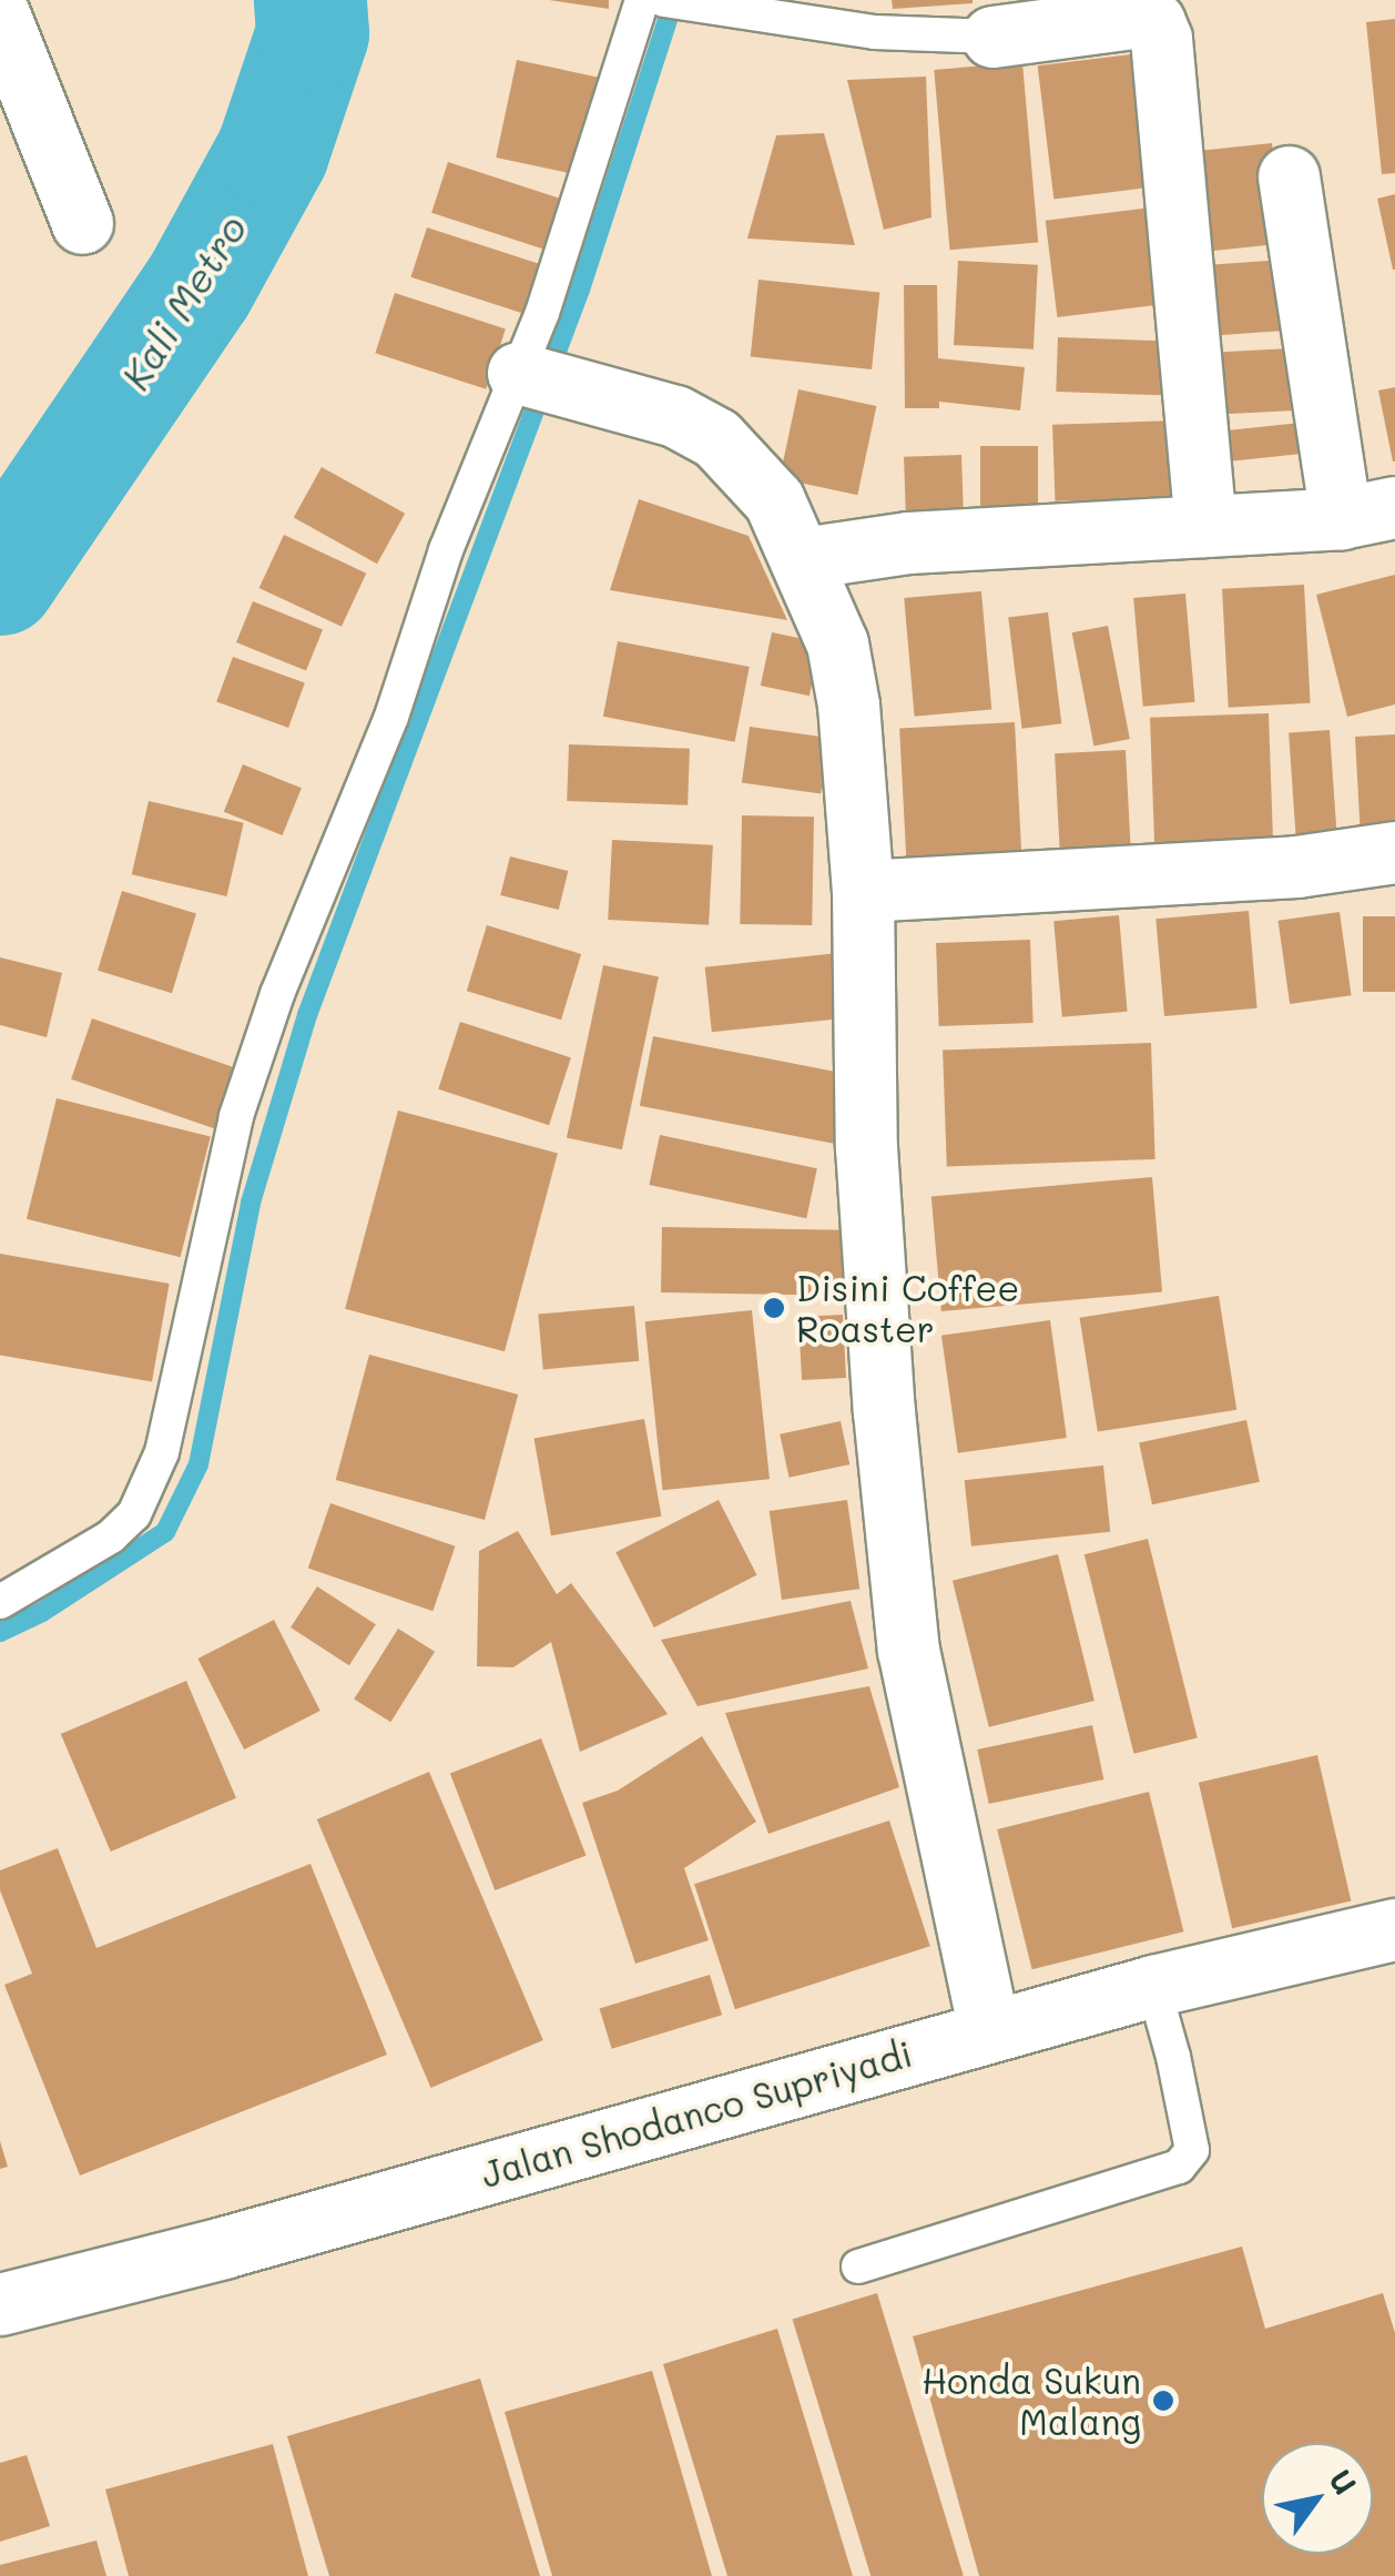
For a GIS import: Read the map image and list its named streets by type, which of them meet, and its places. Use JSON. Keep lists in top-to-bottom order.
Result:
{
  "streets": {
    "street": ["Jalan Shodanco Supriyadi"]
  },
  "water": ["Kali Metro"],
  "places": ["Disini Coffee Roaster", "Honda Sukun Malang"],
  "north": "top right"
}
